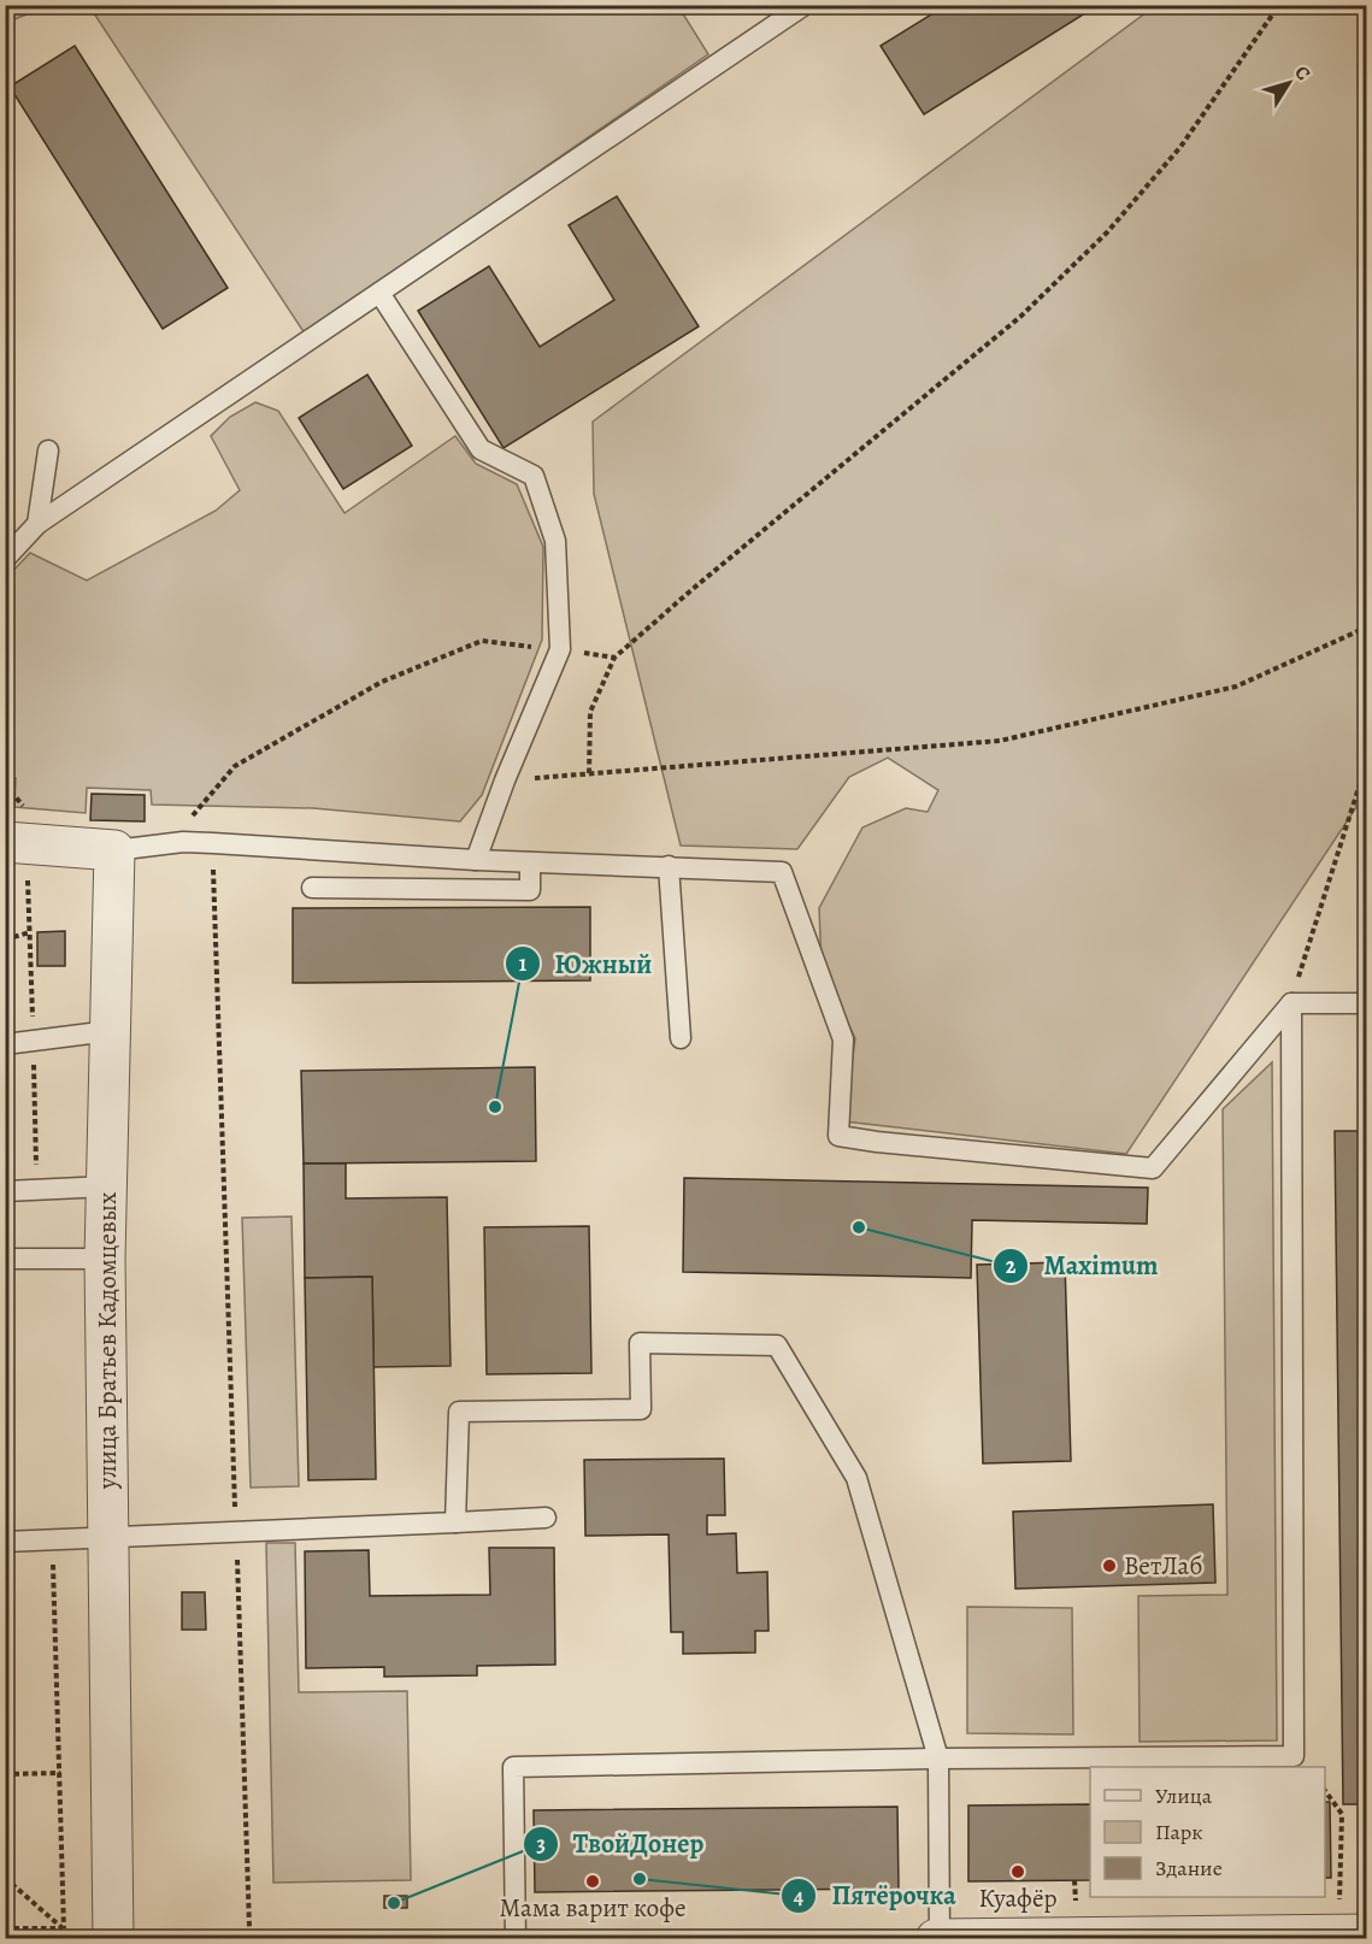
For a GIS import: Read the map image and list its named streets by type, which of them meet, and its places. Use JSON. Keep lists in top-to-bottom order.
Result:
{
  "streets": {
    "street": ["улица Братьев Кадомцевых"]
  },
  "places": [
    "Южный",
    "Maximum",
    "ВетЛаб",
    "Куафёр",
    "Пятёрочка",
    "Мама варит кофе",
    "ТвойДонер"
  ],
  "legend": ["Улица", "Парк", "Здание"],
  "north": "top right"
}
